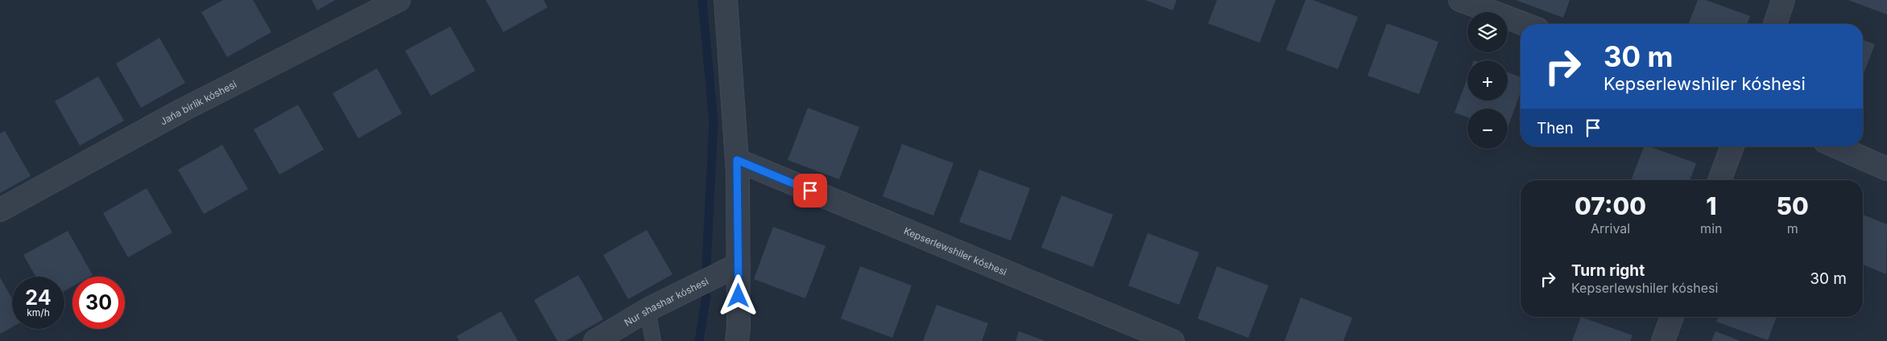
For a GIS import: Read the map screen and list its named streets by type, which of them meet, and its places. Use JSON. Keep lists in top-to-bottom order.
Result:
{
  "streets": {
    "street": ["Jańa birlik kóshesi", "Kepserlewshiler kóshesi", "Nur shashar kóshesi"]
  },
  "page": {
    "map_buttons": ["+", "−"],
    "turn": ["30 m", "Kepserlewshiler kóshesi"],
    "then": "Then",
    "eta": [
      "07:00",
      "Arrival",
      "1",
      "min",
      "50",
      "m"
    ],
    "list": [
      {
        "name": "Turn right",
        "note": "Kepserlewshiler kóshesi",
        "value": "30 m"
      }
    ],
    "speed": "24 km/h",
    "limit": "30"
  }
}
